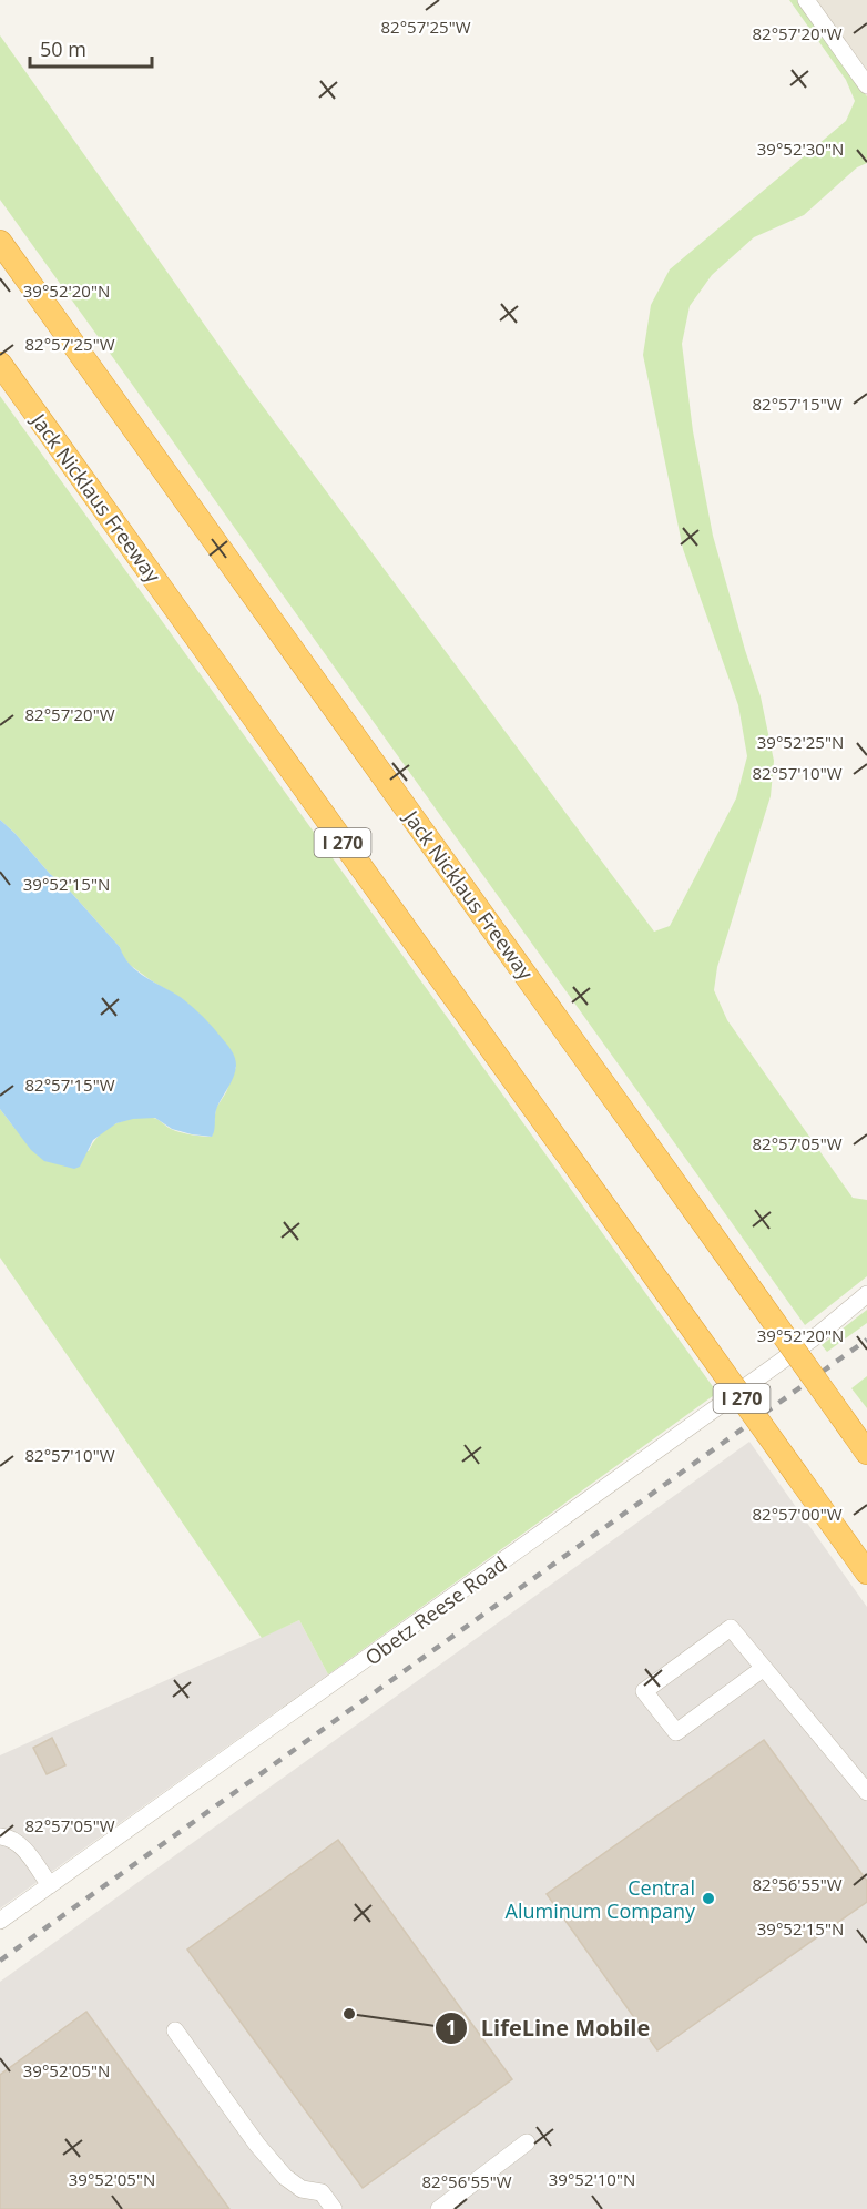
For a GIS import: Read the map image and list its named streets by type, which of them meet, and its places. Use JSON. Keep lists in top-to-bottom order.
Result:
{
  "streets": {
    "highway": ["Jack Nicklaus Freeway", "I 270"],
    "street": ["Obetz Reese Road"]
  },
  "places": ["Central Aluminum Company", "LifeLine Mobile"],
  "scale_bar": "50 m",
  "coordinates": [
    "82°57'25\"W",
    "82°57'20\"W",
    "39°52'30\"N",
    "39°52'20\"N",
    "82°57'15\"W",
    "39°52'25\"N",
    "82°57'10\"W",
    "39°52'15\"N",
    "82°57'05\"W",
    "82°57'00\"W",
    "82°56'55\"W",
    "39°52'05\"N",
    "39°52'10\"N"
  ]
}
